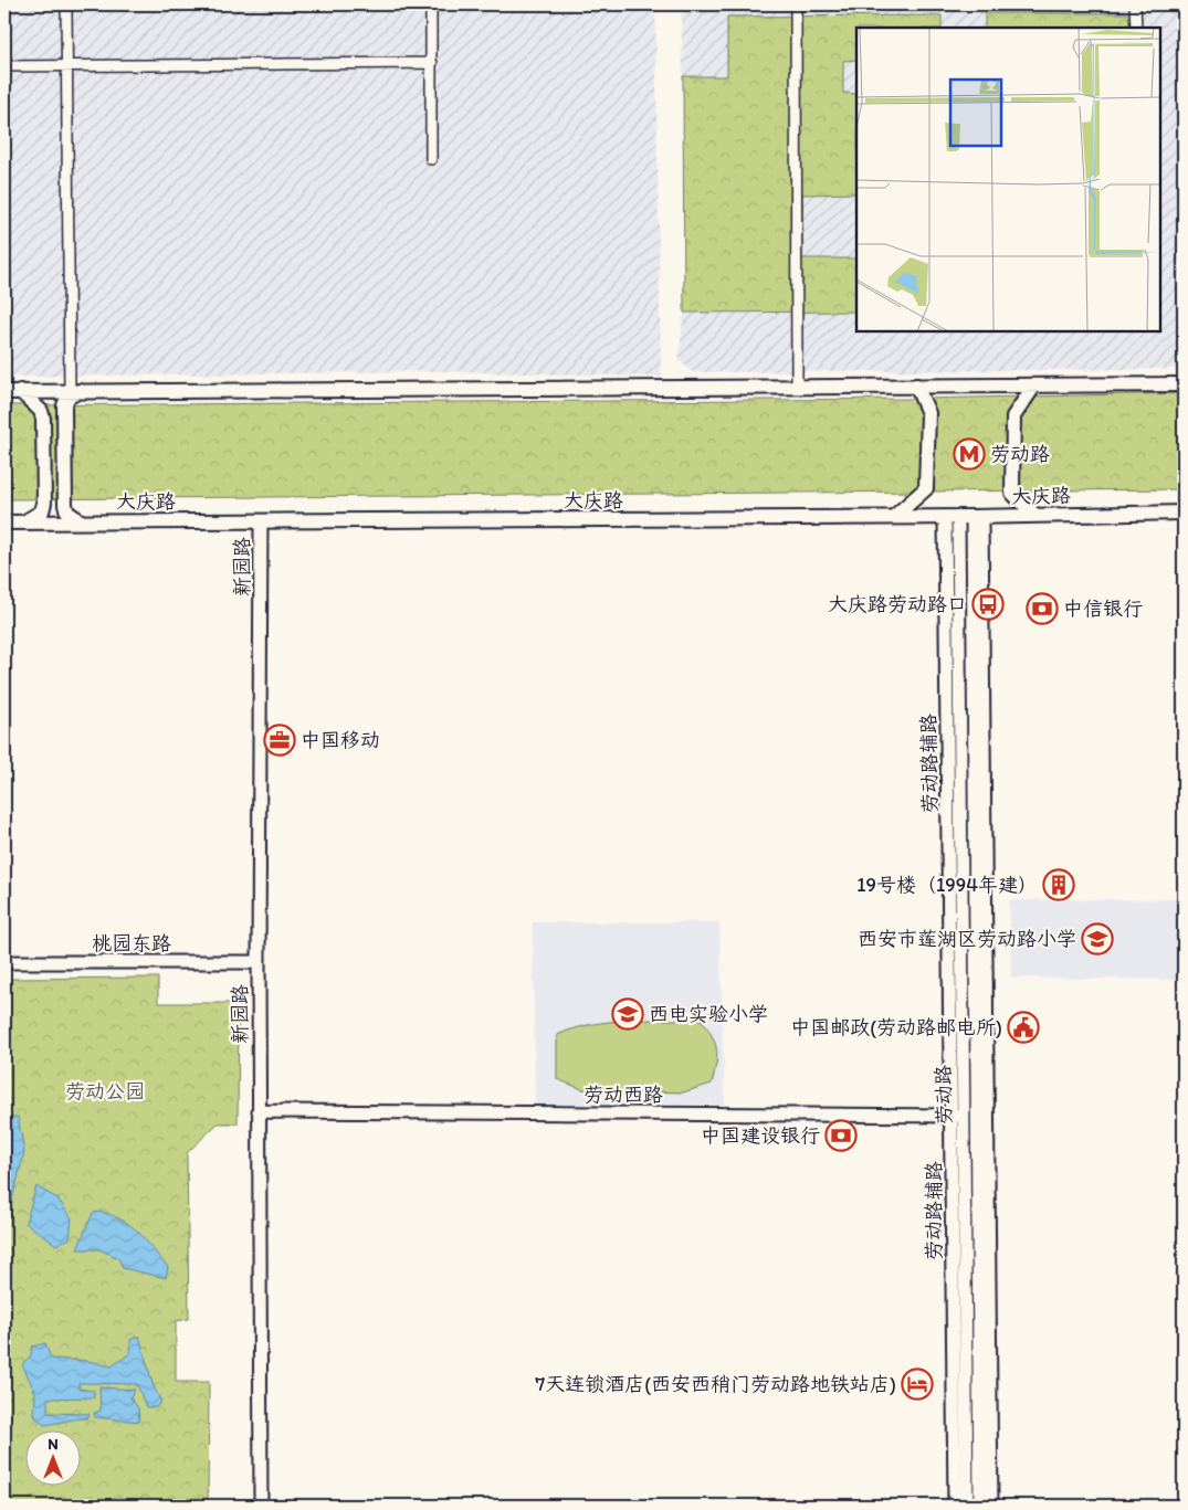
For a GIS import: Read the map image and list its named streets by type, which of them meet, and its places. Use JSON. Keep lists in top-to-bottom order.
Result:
{
  "streets": {
    "main road": ["大庆路"],
    "street": [
      "新园路",
      "劳动路辅路",
      "桃园东路",
      "劳动西路",
      "劳动路"
    ]
  },
  "crossings": [
    ["大庆路", "新园路"],
    ["大庆路", "劳动路辅路"],
    ["大庆路", "劳动路"],
    ["新园路", "桃园东路"],
    ["新园路", "劳动西路"],
    ["劳动路辅路", "劳动西路"],
    ["劳动路辅路", "劳动路"],
    ["劳动西路", "劳动路"]
  ],
  "parks": ["劳动公园"],
  "places": {
    "metro station": ["劳动路"],
    "bus stop": ["大庆路劳动路口"],
    "bank": ["中信银行", "中国建设银行"],
    "office": ["中国移动"],
    "building": ["19号楼（1994年建）"],
    "school or university": ["西安市莲湖区劳动路小学", "西电实验小学"],
    "public building": ["中国邮政(劳动路邮电所)"],
    "hotel": ["7天连锁酒店(西安西稍门劳动路地铁站店)"]
  },
  "north": "top"
}
